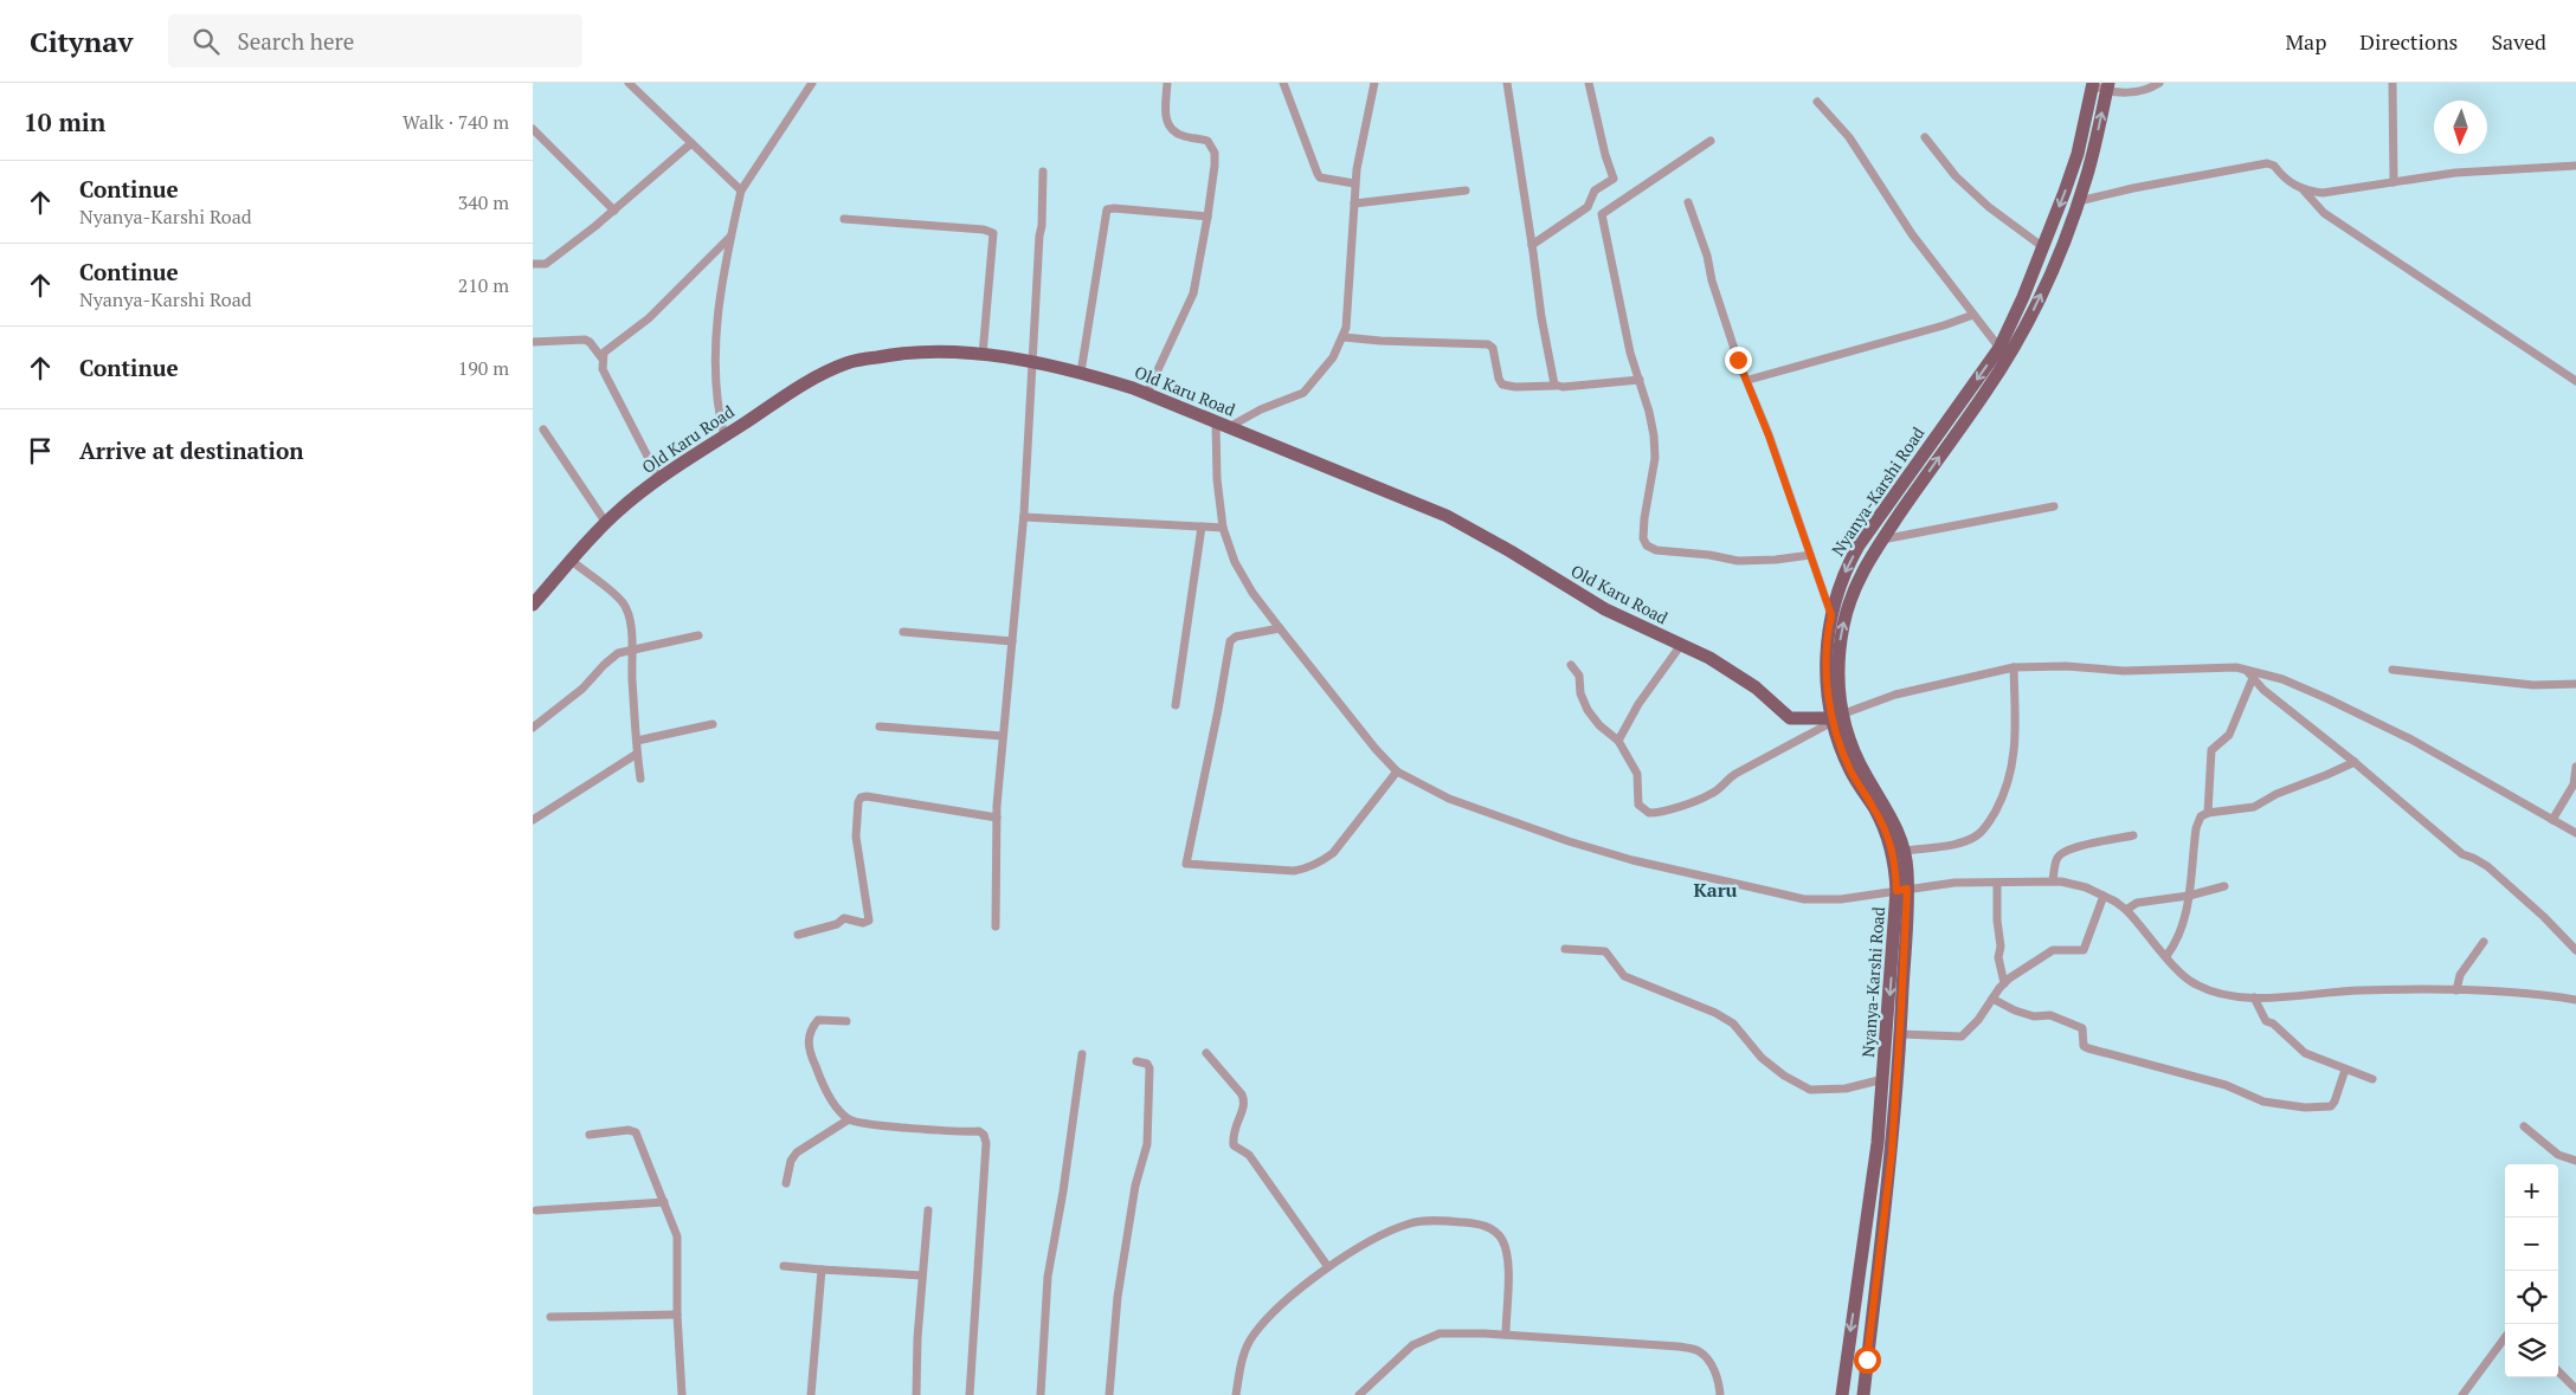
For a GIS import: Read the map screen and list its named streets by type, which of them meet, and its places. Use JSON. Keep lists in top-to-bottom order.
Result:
{
  "streets": {
    "main road": ["Old Karu Road", "Nyanya-Karshi Road"]
  },
  "crossings": [
    ["Old Karu Road", "Nyanya-Karshi Road"]
  ],
  "districts": ["Karu"],
  "north": "bottom",
  "page": {
    "header": "Citynav",
    "search": "Search here",
    "nav": ["Map", "Directions", "Saved"],
    "heading": ["10 min", "Walk · 740 m"],
    "list": [
      ["Continue", "Nyanya-Karshi Road", "340 m"],
      ["Continue", "Nyanya-Karshi Road", "210 m"],
      ["Continue", "190 m"],
      "Arrive at destination"
    ],
    "map_buttons": ["+", "−"]
  }
}
